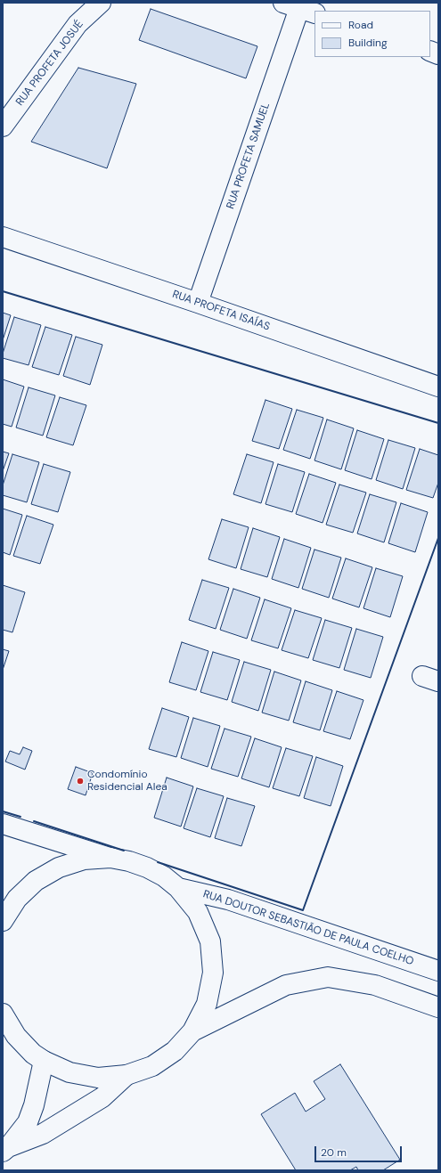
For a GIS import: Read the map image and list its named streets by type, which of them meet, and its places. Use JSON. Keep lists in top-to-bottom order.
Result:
{
  "streets": {
    "street": [
      "RUA PROFETA JOSUÉ",
      "RUA PROFETA SAMUEL",
      "RUA PROFETA ISAÍAS",
      "RUA DOUTOR SEBASTIÃO DE PAULA COELHO"
    ]
  },
  "crossings": [
    ["RUA PROFETA SAMUEL", "RUA PROFETA ISAÍAS"]
  ],
  "places": ["Condomínio Residencial Alea"],
  "legend": ["Road", "Building"],
  "scale_bar": "20 m"
}
